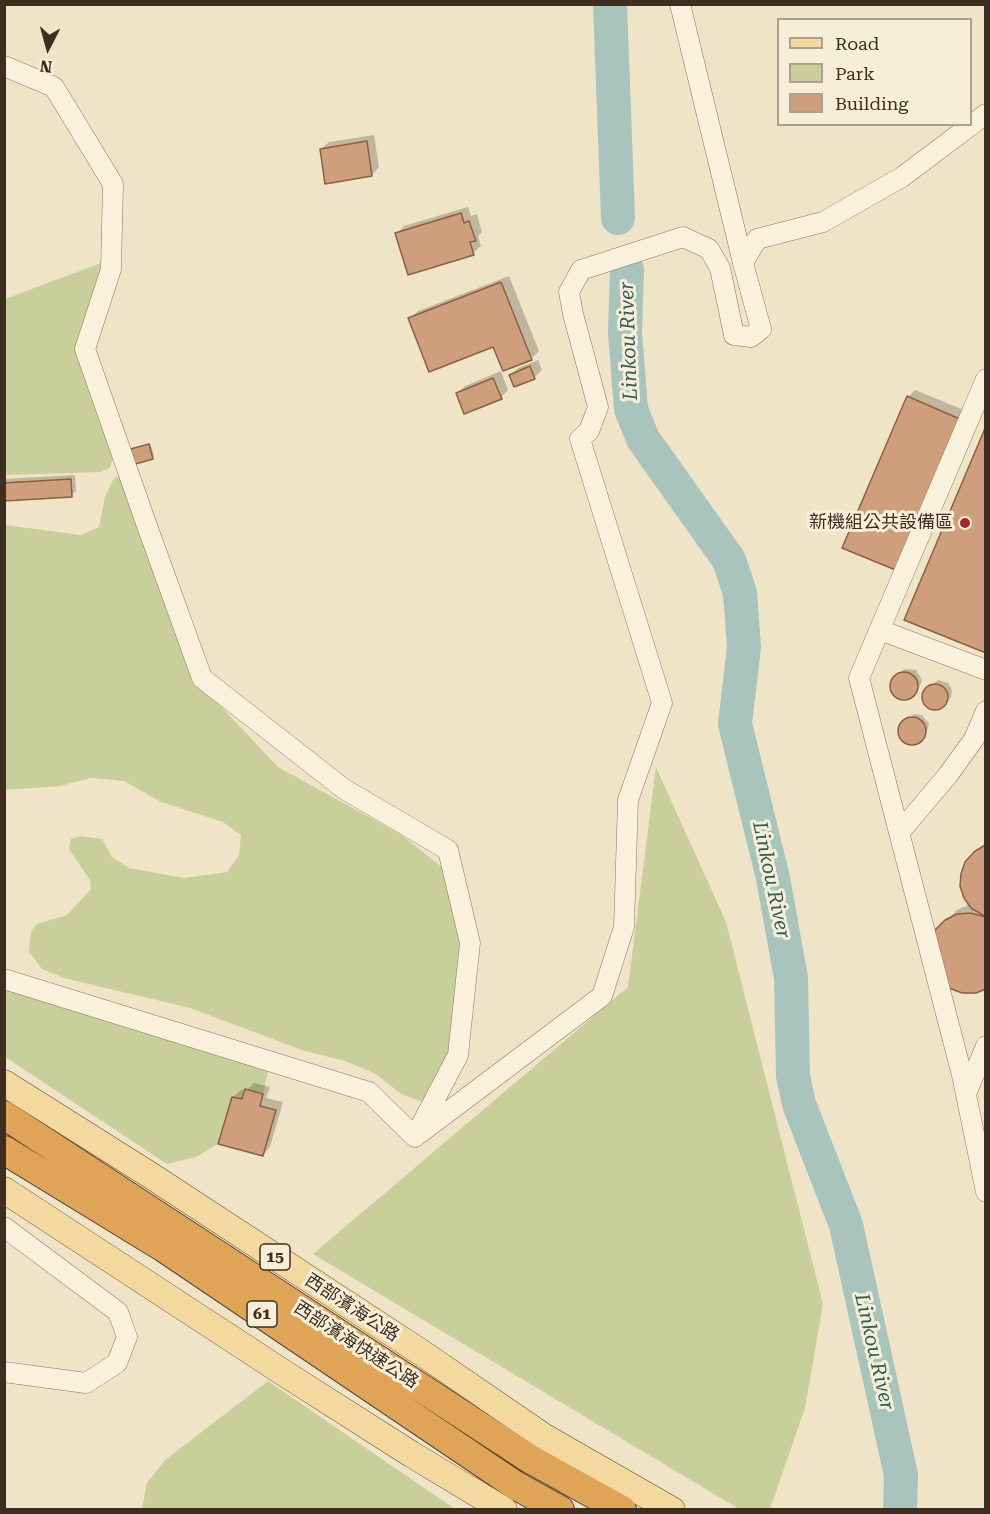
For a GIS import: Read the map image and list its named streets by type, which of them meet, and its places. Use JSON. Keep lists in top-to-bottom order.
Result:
{
  "streets": {
    "highway": ["61", "西部濱海快速公路"],
    "main road": ["15", "西部濱海公路"]
  },
  "water": ["Linkou River"],
  "places": ["新機組公共設備區"],
  "legend": ["Road", "Park", "Building"],
  "north": "bottom"
}
